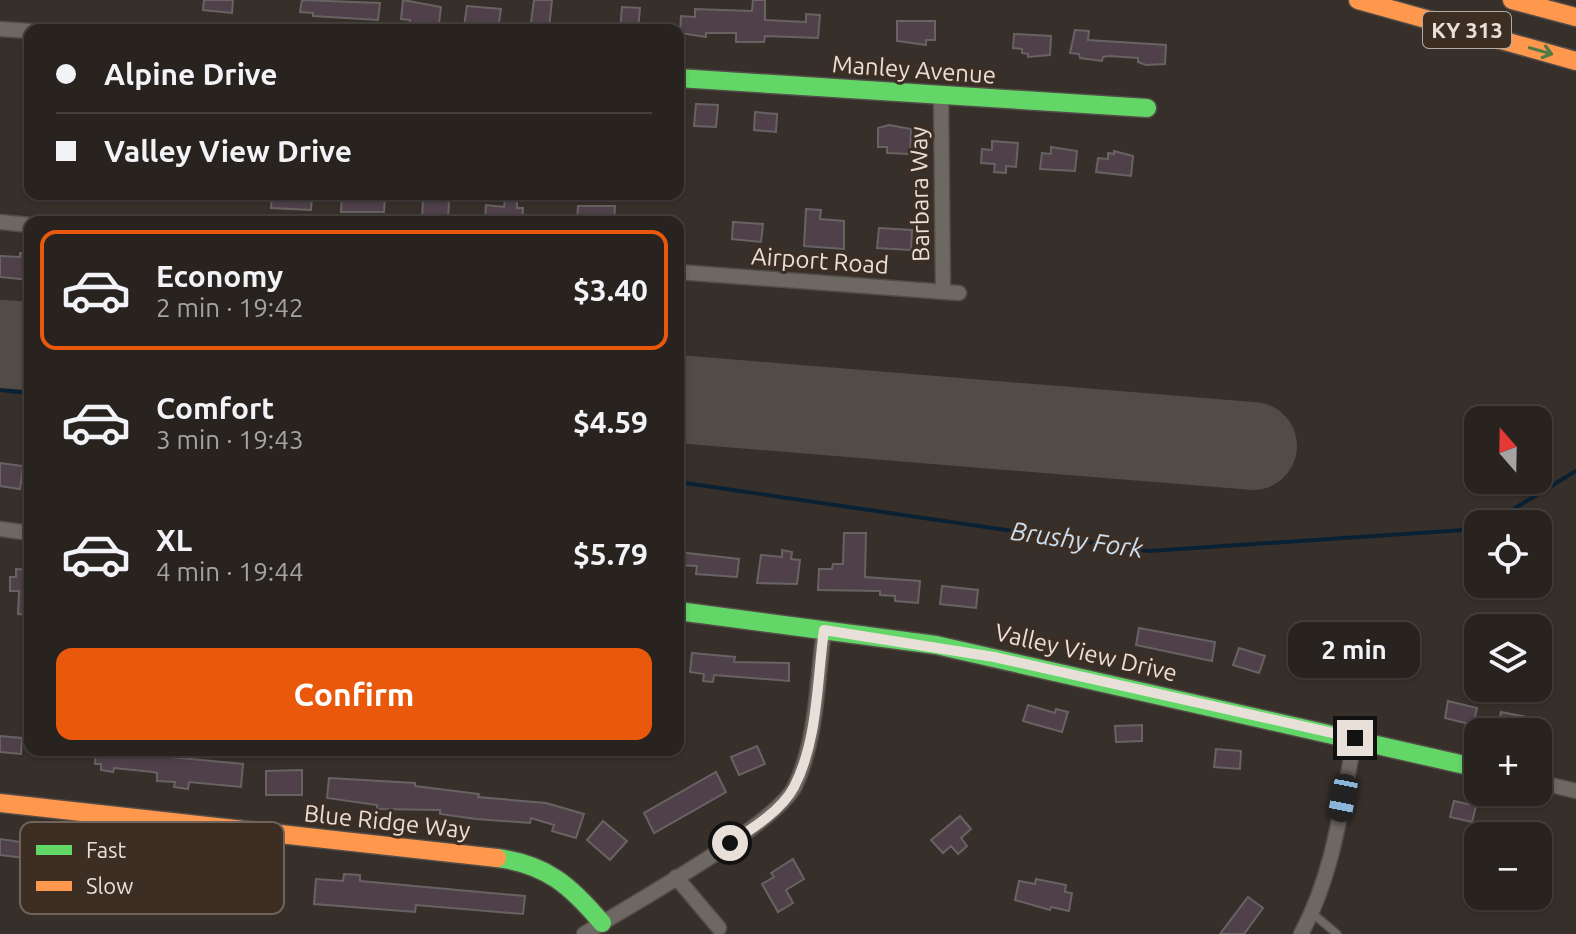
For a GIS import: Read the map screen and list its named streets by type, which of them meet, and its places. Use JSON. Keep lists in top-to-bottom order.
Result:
{
  "streets": {
    "main road": [
      "KY 313",
      "Manley Avenue",
      "Valley View Drive",
      "Blue Ridge Way"
    ],
    "street": ["Barbara Way", "Airport Road"]
  },
  "crossings": [
    ["Manley Avenue", "Barbara Way"],
    ["Barbara Way", "Airport Road"]
  ],
  "water": ["Brushy Fork"],
  "legend": ["Fast", "Slow"],
  "north": "top",
  "page": {
    "banner": ["Alpine Drive", "Valley View Drive"],
    "list": [
      {
        "name": "Economy",
        "note": "2 min · 19:42",
        "value": "$3.40"
      },
      {
        "name": "Comfort",
        "note": "3 min · 19:43",
        "value": "$4.59"
      },
      {
        "name": "XL",
        "note": "4 min · 19:44",
        "value": "$5.79"
      }
    ],
    "map_buttons": ["+", "−"],
    "bubble": "2 min",
    "buttons": "Confirm"
  }
}
